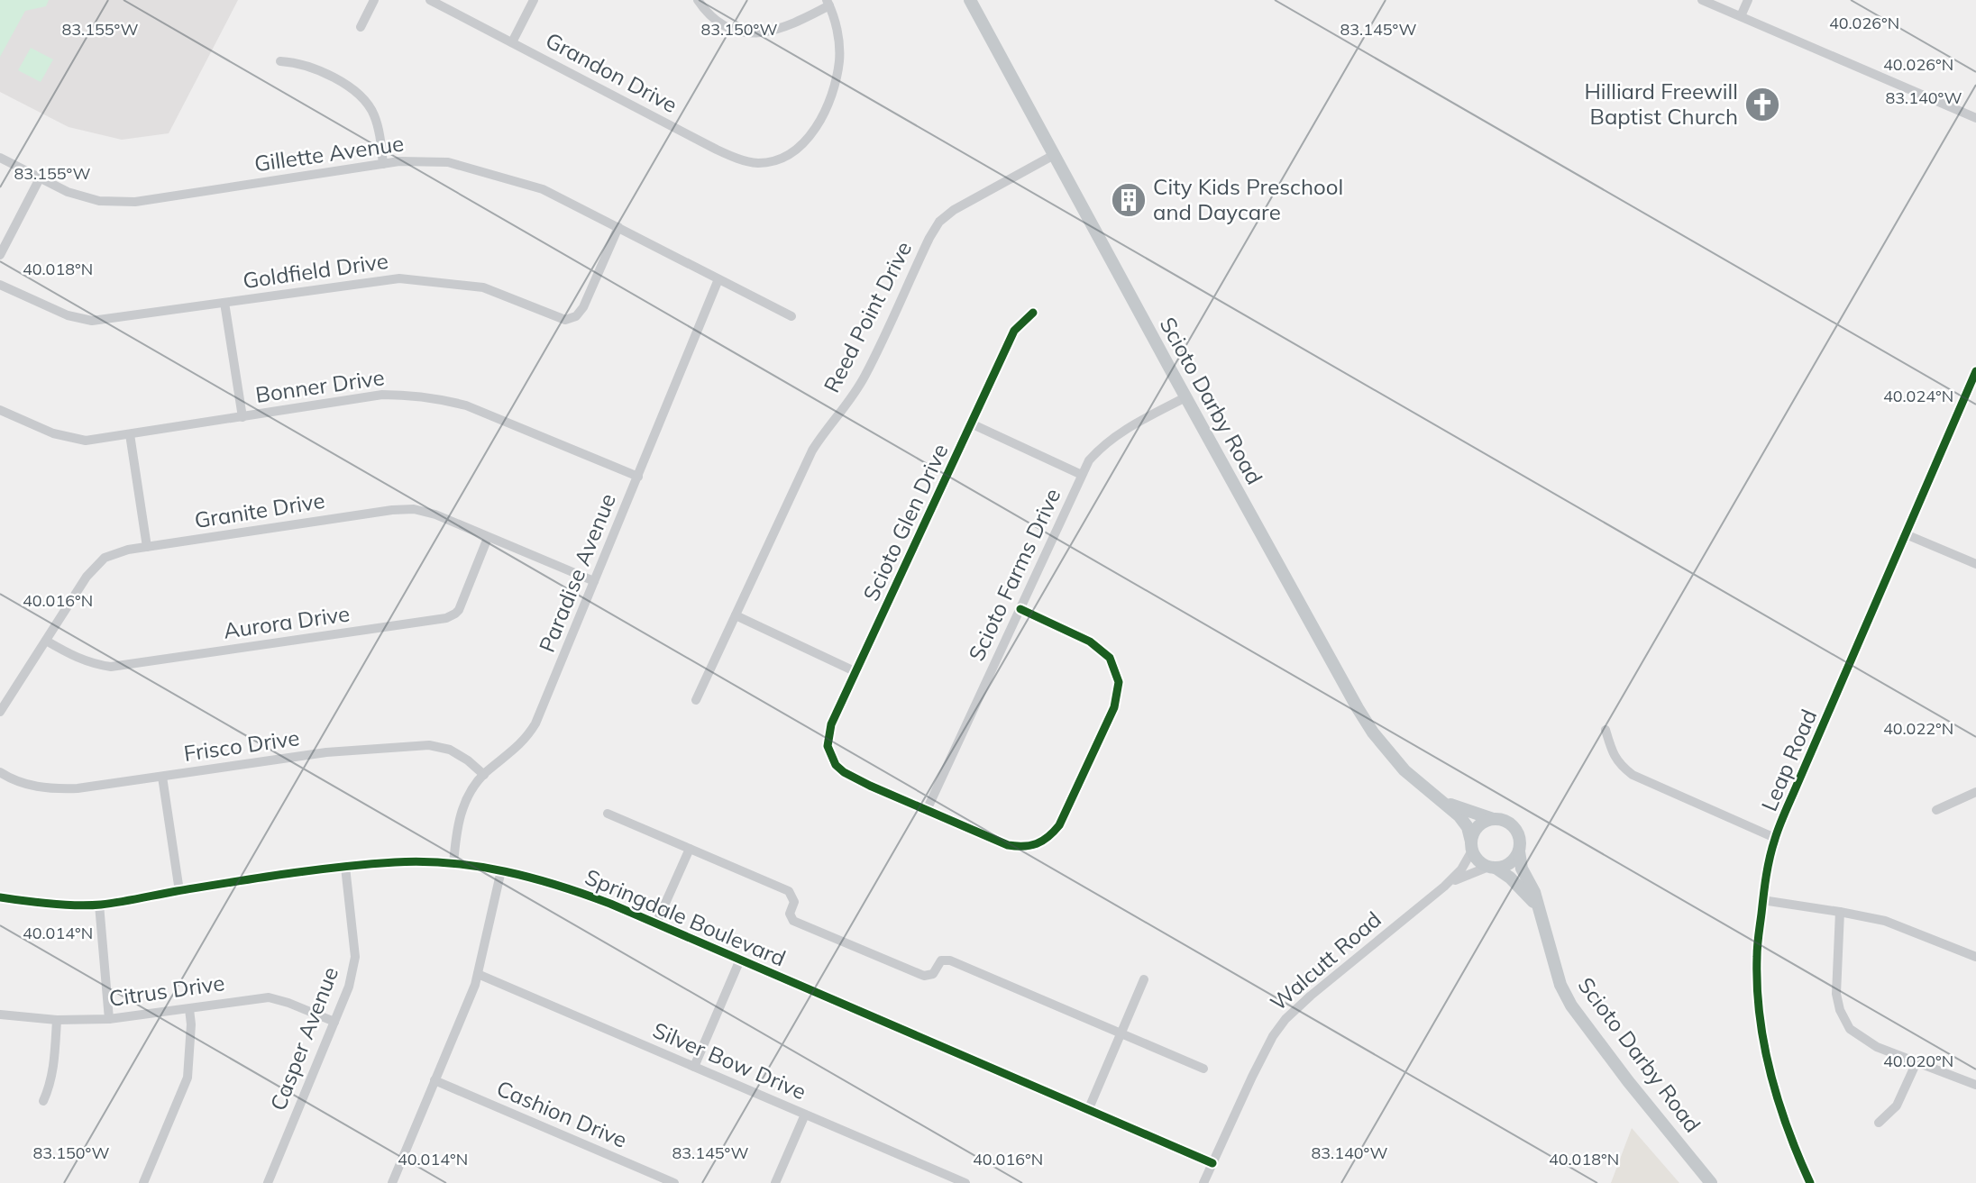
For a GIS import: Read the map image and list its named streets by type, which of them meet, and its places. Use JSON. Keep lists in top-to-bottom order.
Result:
{
  "streets": {
    "main road": ["Scioto Darby Road"],
    "street": [
      "Grandon Drive",
      "Gillette Avenue",
      "Goldfield Drive",
      "Reed Point Drive",
      "Bonner Drive",
      "Granite Drive",
      "Scioto Glen Drive",
      "Paradise Avenue",
      "Scioto Farms Drive",
      "Aurora Drive",
      "Frisco Drive",
      "Leap Road",
      "Springdale Boulevard",
      "Walcutt Road",
      "Citrus Drive",
      "Casper Avenue",
      "Silver Bow Drive",
      "Cashion Drive"
    ]
  },
  "crossings": [
    ["Gillette Avenue", "Goldfield Drive"],
    ["Gillette Avenue", "Paradise Avenue"],
    ["Reed Point Drive", "Scioto Darby Road"],
    ["Bonner Drive", "Paradise Avenue"],
    ["Scioto Darby Road", "Scioto Farms Drive"],
    ["Scioto Darby Road", "Walcutt Road"],
    ["Granite Drive", "Paradise Avenue"],
    ["Granite Drive", "Aurora Drive"],
    ["Scioto Glen Drive", "Scioto Farms Drive"],
    ["Paradise Avenue", "Frisco Drive"],
    ["Paradise Avenue", "Springdale Boulevard"],
    ["Springdale Boulevard", "Walcutt Road"],
    ["Springdale Boulevard", "Casper Avenue"],
    ["Citrus Drive", "Casper Avenue"]
  ],
  "places": {
    "church": ["Hilliard Freewill Baptist Church"],
    "building": ["City Kids Preschool and Daycare"]
  },
  "coordinates": [
    "40.026°N",
    "83.155°W",
    "83.150°W",
    "83.145°W",
    "83.140°W",
    "40.018°N",
    "40.024°N",
    "40.016°N",
    "40.022°N",
    "40.014°N",
    "40.020°N"
  ]
}
